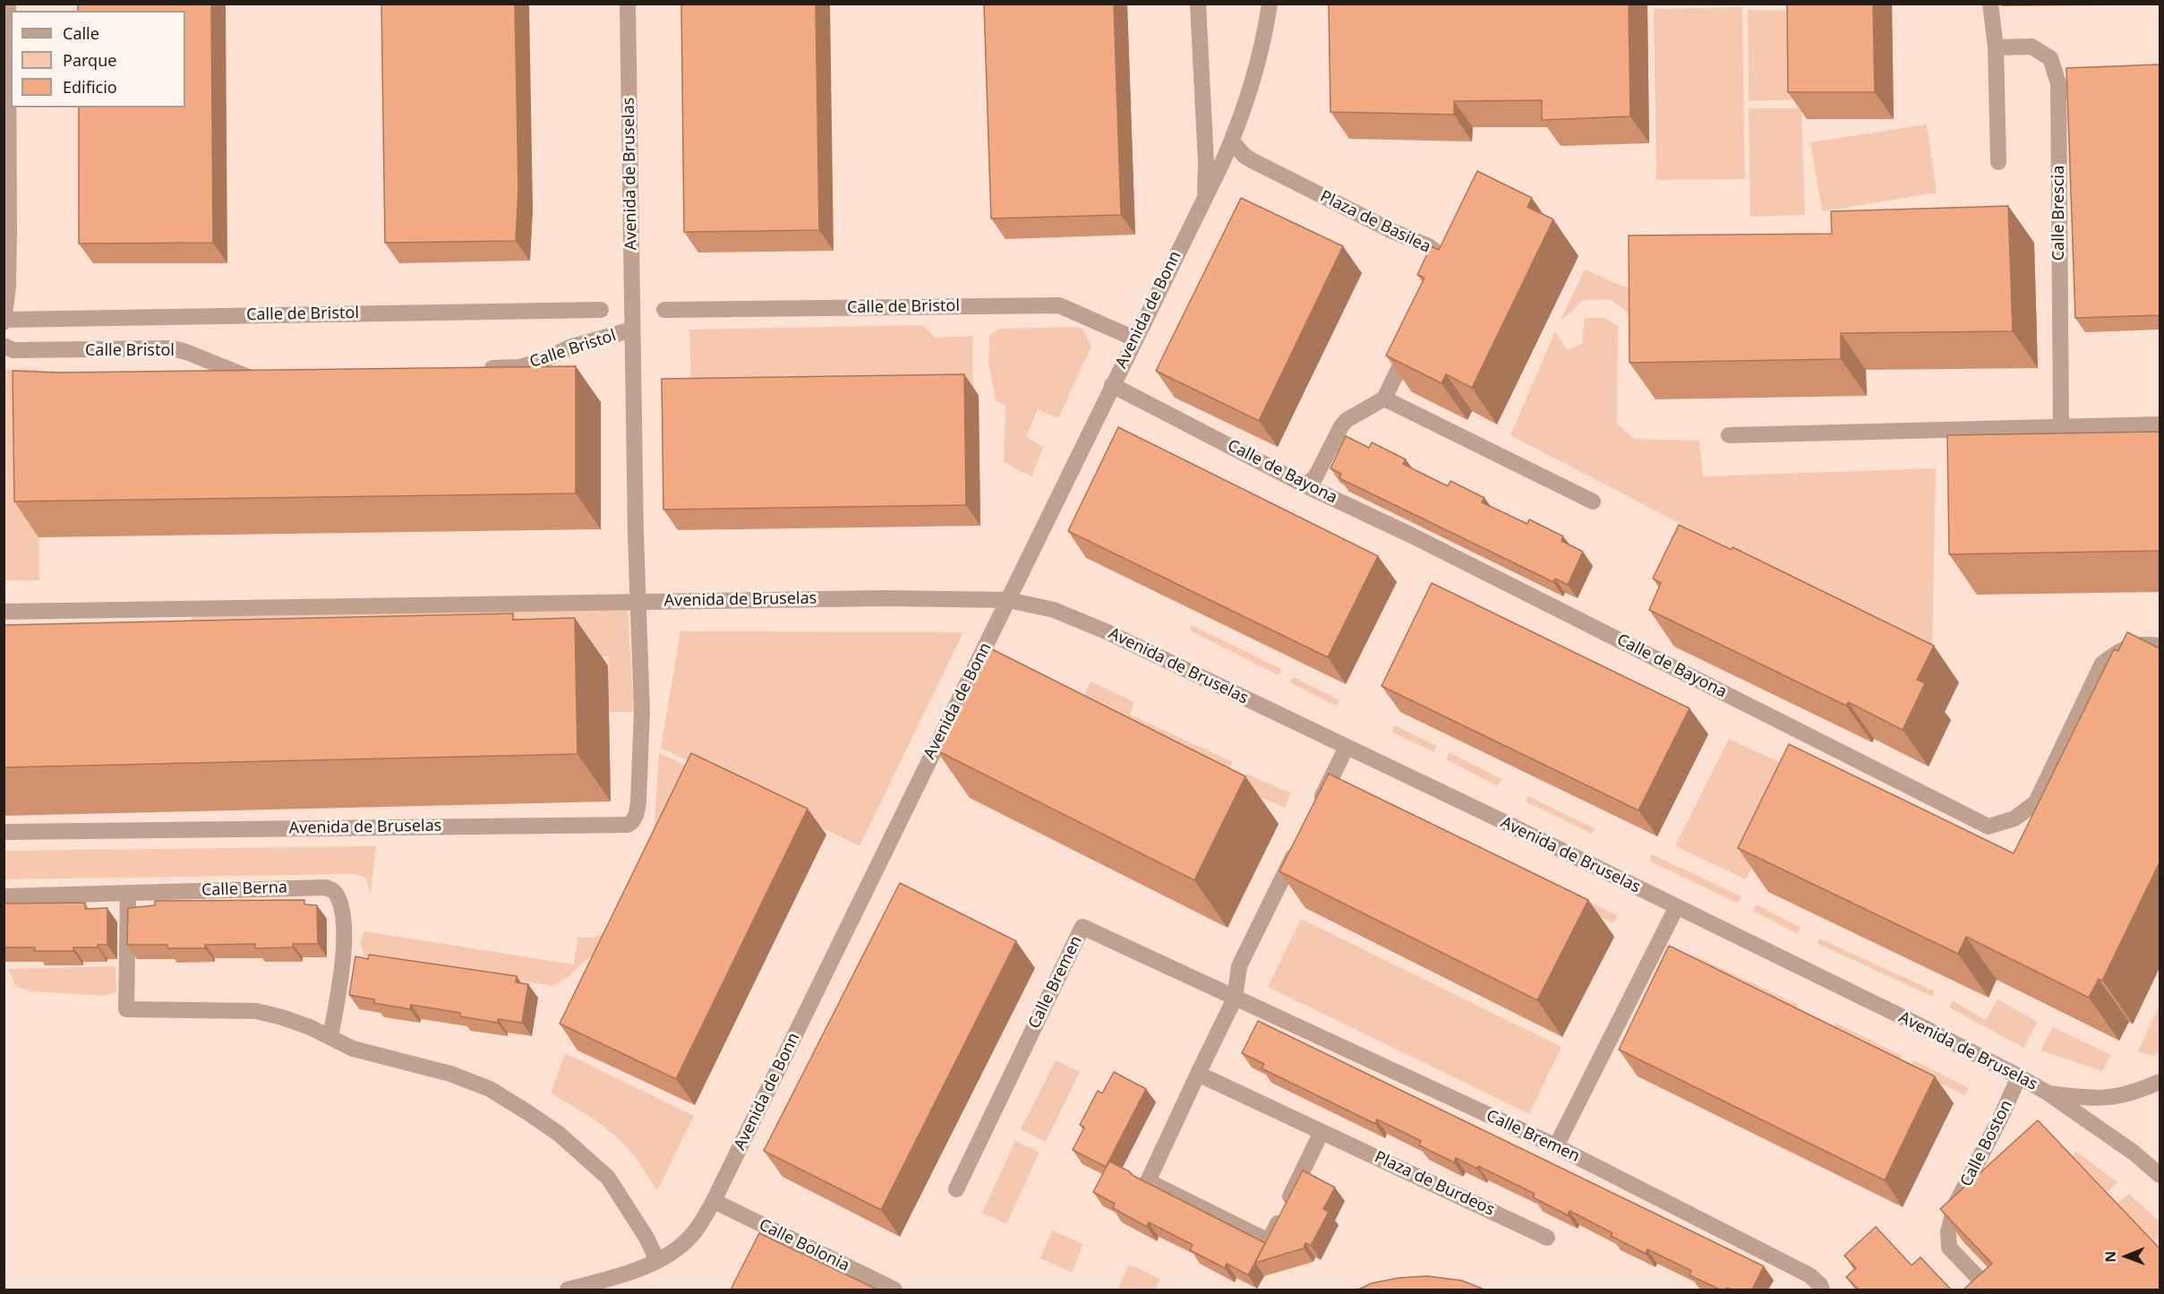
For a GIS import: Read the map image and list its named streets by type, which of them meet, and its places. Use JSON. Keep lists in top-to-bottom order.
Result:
{
  "streets": {
    "street": [
      "Avenida de Bruselas",
      "Calle Brescia",
      "Plaza de Basilea",
      "Calle de Bristol",
      "Avenida de Bonn",
      "Calle Bristol",
      "Calle de Bayona",
      "Calle Berna",
      "Calle Bremen",
      "Calle Boston",
      "Plaza de Burdeos",
      "Calle Bolonia"
    ]
  },
  "crossings": [
    ["Avenida de Bruselas", "Avenida de Bonn"],
    ["Avenida de Bruselas", "Calle Bristol"],
    ["Avenida de Bruselas", "Calle Boston"],
    ["Plaza de Basilea", "Avenida de Bonn"],
    ["Calle de Bristol", "Avenida de Bonn"],
    ["Avenida de Bonn", "Calle de Bayona"],
    ["Avenida de Bonn", "Calle Bolonia"]
  ],
  "legend": ["Calle", "Parque", "Edificio"],
  "north": "left"
}
